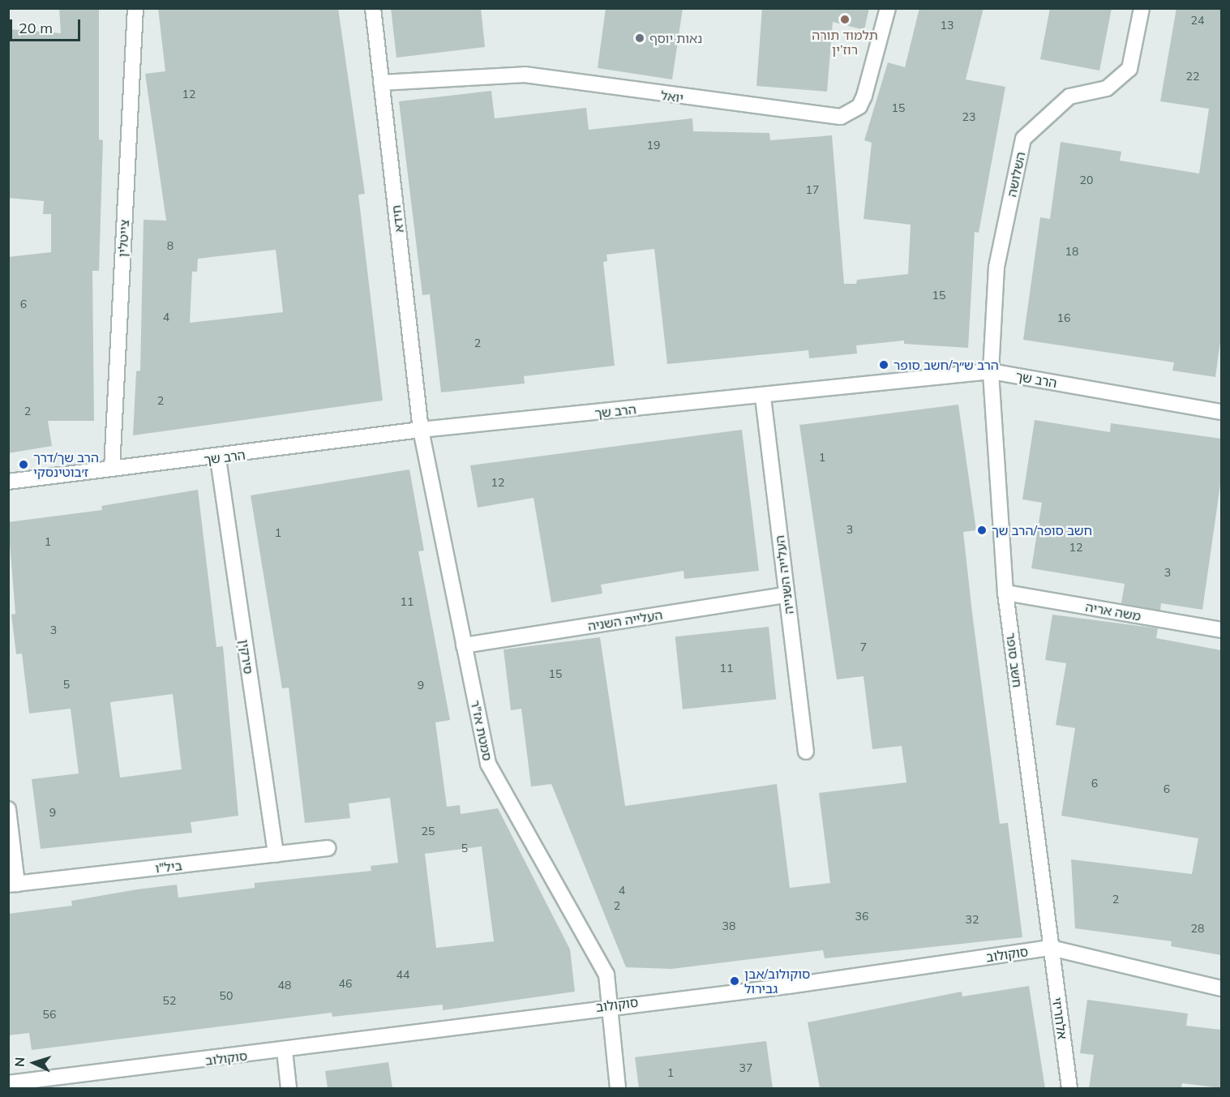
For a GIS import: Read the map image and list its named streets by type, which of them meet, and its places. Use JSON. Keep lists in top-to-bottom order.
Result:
{
  "streets": {
    "street": [
      "יואל",
      "השלושה",
      "חידא",
      "צייטלין",
      "הרב שך",
      "העלייה השנייה",
      "משה אריה",
      "העלייה השניה",
      "סירקין",
      "חשב סופר",
      "סמטת אז\"ר",
      "ביל\"ו",
      "סוקולוב",
      "אלחריזי"
    ]
  },
  "crossings": [
    ["יואל", "חידא"],
    ["השלושה", "הרב שך"],
    ["השלושה", "חשב סופר"],
    ["חידא", "הרב שך"],
    ["חידא", "סמטת אז\"ר"],
    ["צייטלין", "הרב שך"],
    ["הרב שך", "העלייה השנייה"],
    ["הרב שך", "סירקין"],
    ["הרב שך", "חשב סופר"],
    ["הרב שך", "סמטת אז\"ר"],
    ["העלייה השנייה", "העלייה השניה"],
    ["משה אריה", "חשב סופר"],
    ["העלייה השניה", "סמטת אז\"ר"],
    ["סירקין", "ביל\"ו"],
    ["חשב סופר", "סוקולוב"],
    ["חשב סופר", "אלחריזי"],
    ["סמטת אז\"ר", "סוקולוב"],
    ["סוקולוב", "אלחריזי"]
  ],
  "places": [
    "תלמוד תורה רוז’ין",
    "נאות יוסף",
    "הרב ש״ך/חשב סופר",
    "הרב שך/דרך ז׳בוטינסקי",
    "חשב סופר/הרב שך",
    "סוקולוב/אבן גבירול"
  ],
  "house_numbers": [
    "24",
    "13",
    "22",
    "12",
    "15",
    "23",
    "19",
    "20",
    "17",
    "8",
    "18",
    "15",
    "6",
    "4",
    "16",
    "2",
    "2",
    "2",
    "1",
    "12",
    "3",
    "1",
    "1",
    "12",
    "3",
    "11",
    "3",
    "7",
    "11",
    "15",
    "5",
    "9",
    "6",
    "6",
    "9",
    "25",
    "5",
    "4",
    "2",
    "2",
    "36",
    "32",
    "38",
    "28",
    "44",
    "46",
    "48",
    "50",
    "52",
    "56",
    "37",
    "1"
  ],
  "scale_bar": "20 m",
  "north": "left"
}
